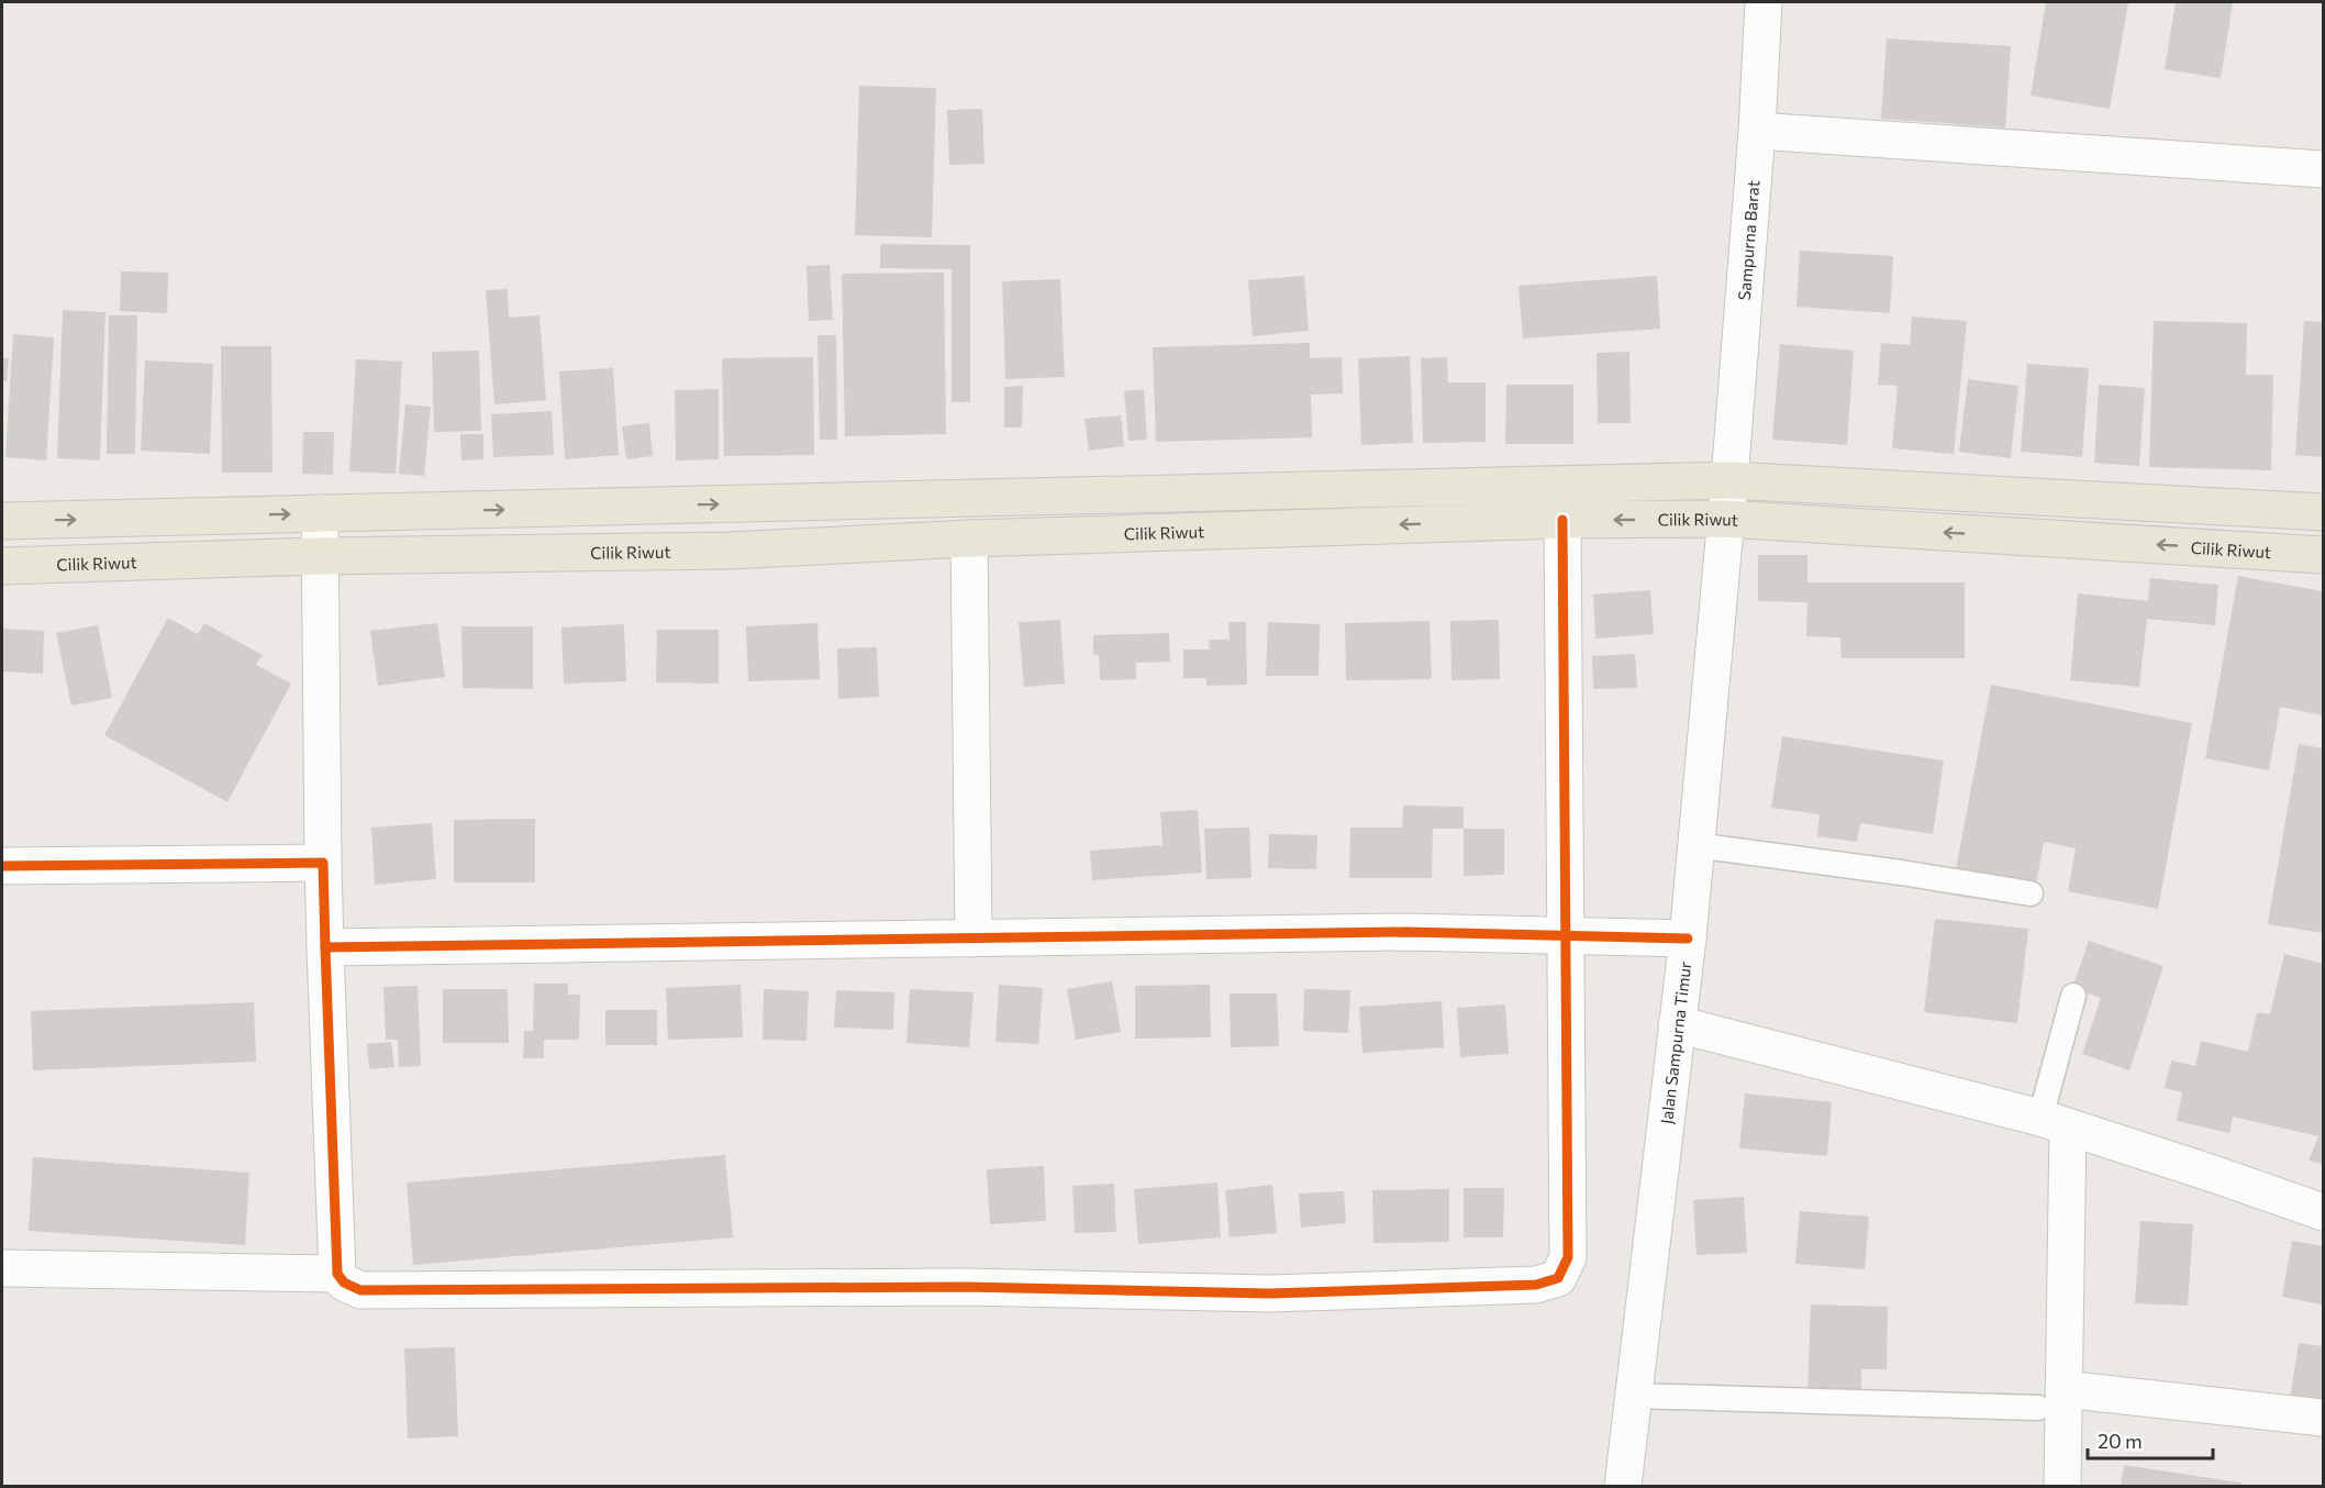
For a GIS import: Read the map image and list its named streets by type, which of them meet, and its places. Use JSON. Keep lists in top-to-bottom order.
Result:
{
  "streets": {
    "main road": ["Cilik Riwut"],
    "street": ["Sampurna Barat", "Jalan Sampurna Timur"]
  },
  "crossings": [
    ["Sampurna Barat", "Cilik Riwut"],
    ["Sampurna Barat", "Jalan Sampurna Timur"],
    ["Cilik Riwut", "Jalan Sampurna Timur"]
  ],
  "scale_bar": "20 m"
}
